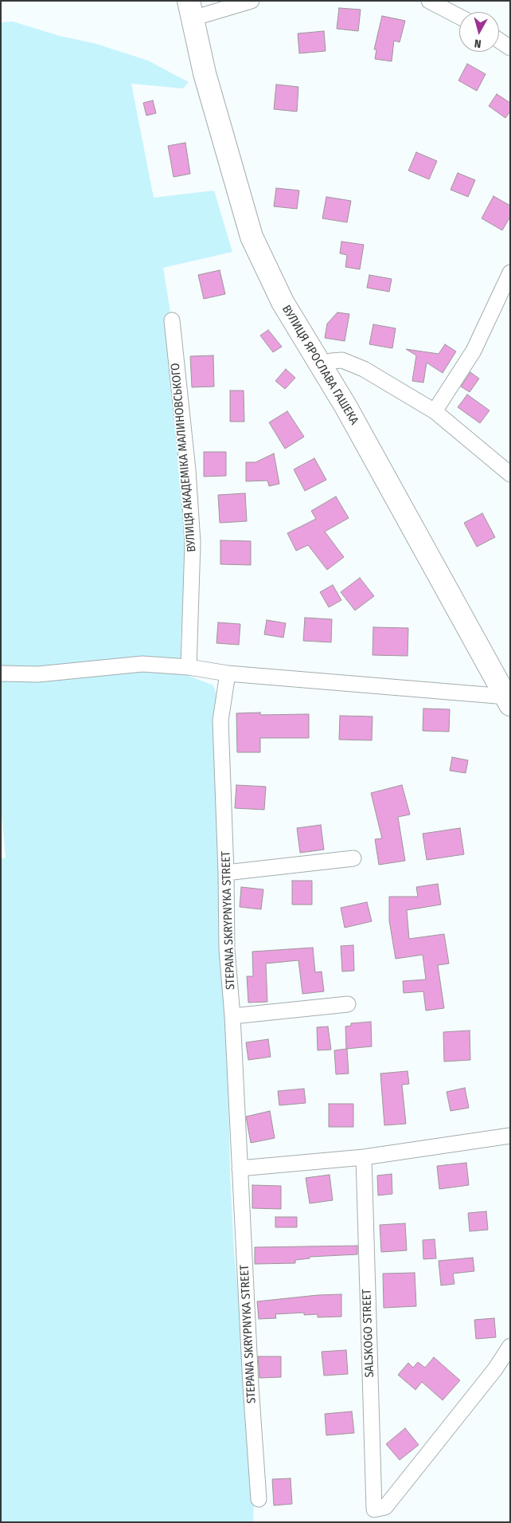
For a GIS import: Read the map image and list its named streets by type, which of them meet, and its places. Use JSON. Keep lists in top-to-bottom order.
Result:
{
  "streets": {
    "main road": ["ВУЛИЦЯ ЯРОСЛАВА ГАШЕКА"],
    "street": ["ВУЛИЦЯ АКАДЕМІКА МАЛИНОВСЬКОГО", "STEPANA SKRYPNYKA STREET", "SALSKOGO STREET"]
  },
  "north": "bottom"
}
